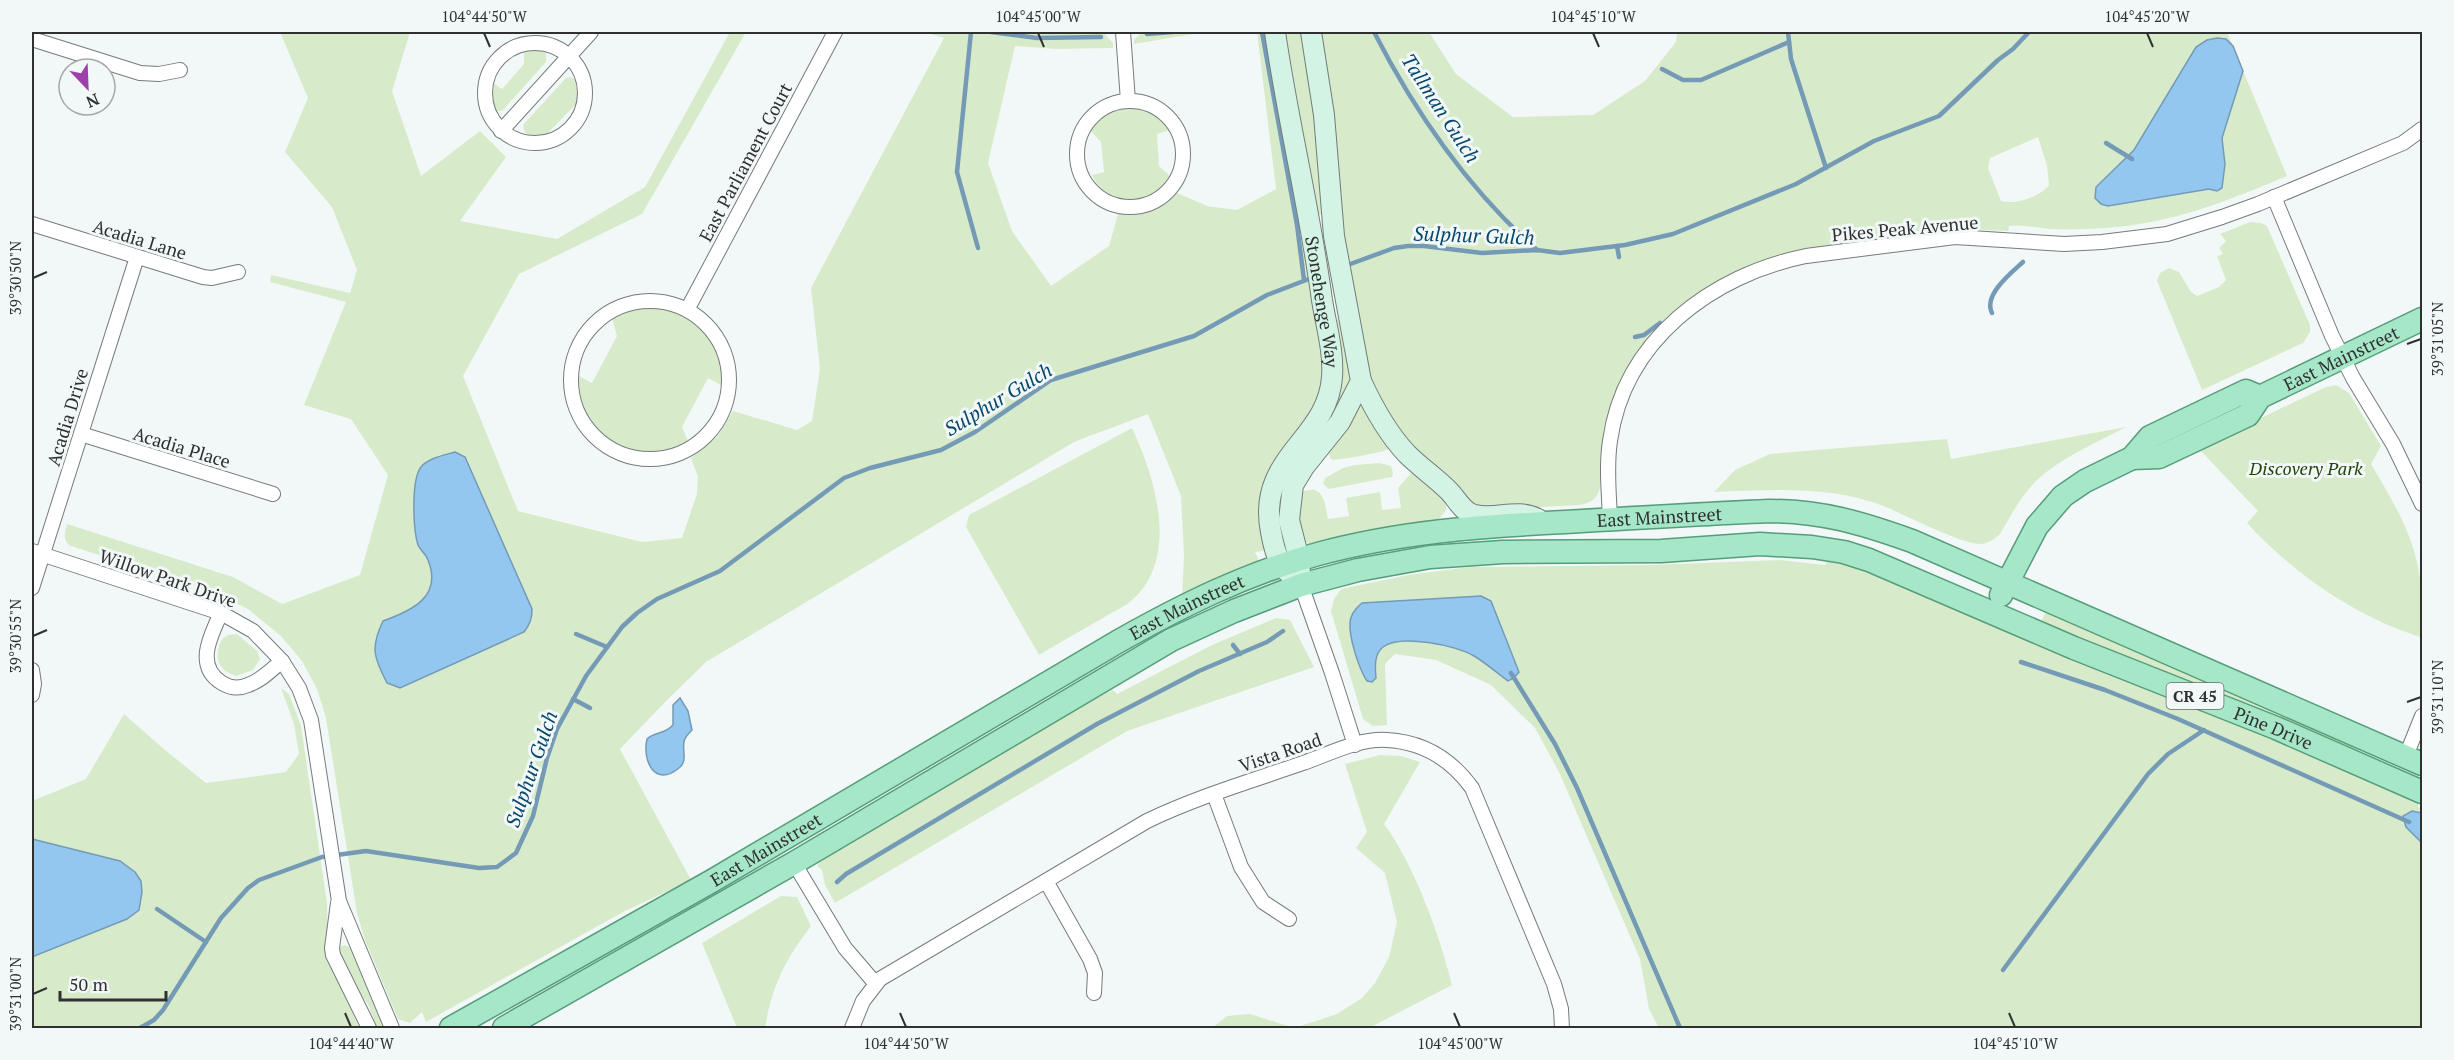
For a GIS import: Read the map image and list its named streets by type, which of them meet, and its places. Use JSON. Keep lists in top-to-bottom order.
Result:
{
  "streets": {
    "main road": ["East Mainstreet", "CR 45", "Pine Drive"],
    "street": [
      "East Parliament Court",
      "Pikes Peak Avenue",
      "Acadia Lane",
      "Stonehenge Way",
      "Acadia Drive",
      "Acadia Place",
      "Willow Park Drive",
      "Vista Road"
    ]
  },
  "crossings": [
    ["Pikes Peak Avenue", "East Mainstreet"],
    ["Acadia Lane", "Acadia Drive"],
    ["Stonehenge Way", "East Mainstreet"],
    ["Stonehenge Way", "Vista Road"],
    ["East Mainstreet", "Pine Drive"],
    ["Acadia Drive", "Acadia Place"],
    ["Acadia Drive", "Willow Park Drive"]
  ],
  "water": ["Tallman Gulch", "Sulphur Gulch"],
  "parks": ["Discovery Park"],
  "scale_bar": "50 m",
  "north": "bottom right",
  "coordinates": [
    "104°44'50\"W",
    "104°45'00\"W",
    "104°45'10\"W",
    "104°45'20\"W",
    "39°30'50\"N",
    "39°31'05\"N",
    "39°30'55\"N",
    "39°31'10\"N",
    "39°31'00\"N",
    "104°44'40\"W"
  ]
}
